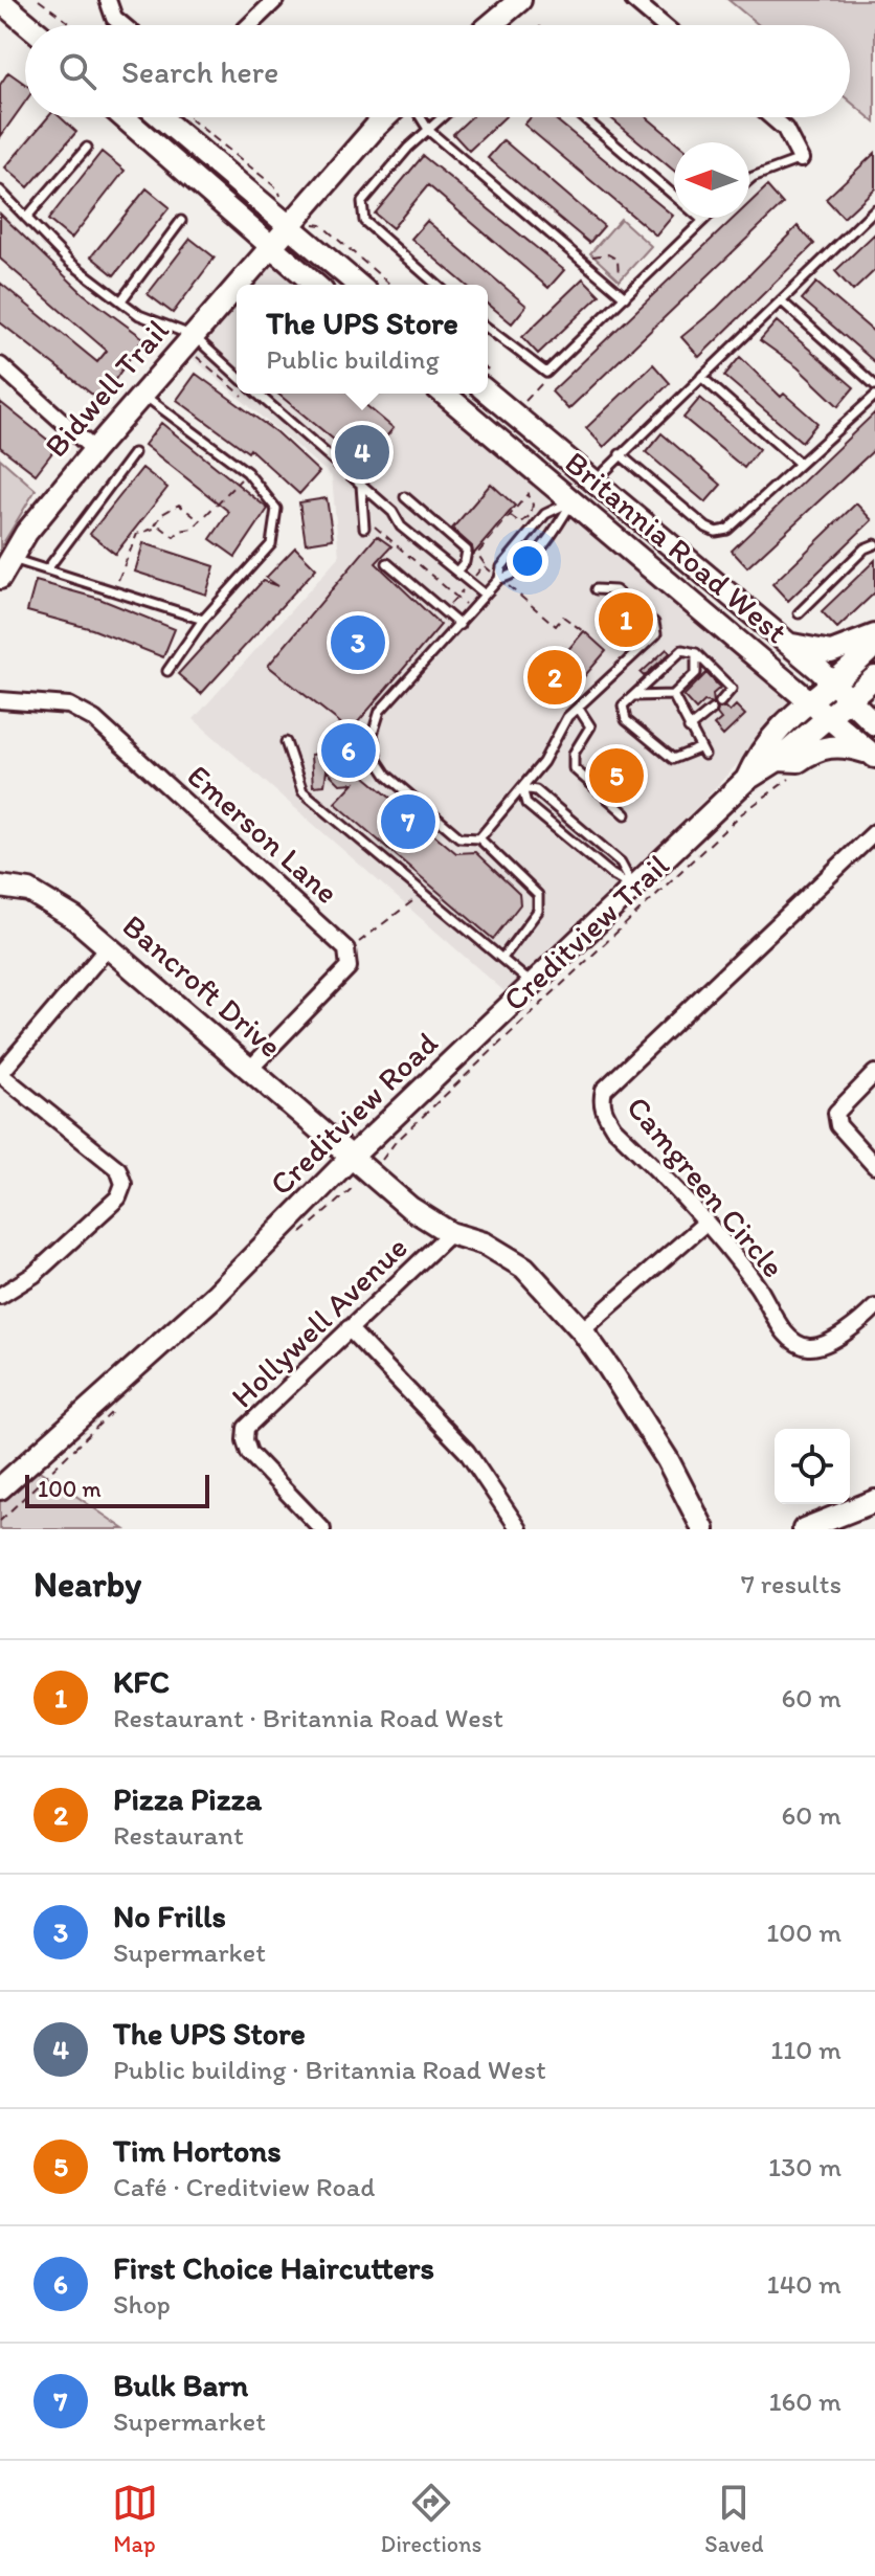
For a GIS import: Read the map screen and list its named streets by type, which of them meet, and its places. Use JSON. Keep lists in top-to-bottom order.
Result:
{
  "streets": {
    "main road": [
      "Bidwell Trail",
      "Britannia Road West",
      "Bancroft Drive",
      "Creditview Road"
    ],
    "street": ["Emerson Lane", "Camgreen Circle", "Hollywell Avenue"],
    "path": ["Creditview Trail"]
  },
  "crossings": [
    ["Britannia Road West", "Creditview Road"],
    ["Emerson Lane", "Bancroft Drive"],
    ["Creditview Trail", "Creditview Road"],
    ["Bancroft Drive", "Creditview Road"],
    ["Bancroft Drive", "Hollywell Avenue"]
  ],
  "scale_bar": "100 m",
  "north": "left",
  "page": {
    "search": "Search here",
    "popup": ["The UPS Store", "Public building"],
    "pins": [
      "4",
      "1",
      "3",
      "2",
      "6",
      "5",
      "7"
    ],
    "scale": "100 m",
    "heading": ["Nearby", "7 results"],
    "list": [
      {
        "mark": "1",
        "name": "KFC",
        "note": "Restaurant · Britannia Road West",
        "value": "60 m"
      },
      {
        "mark": "2",
        "name": "Pizza Pizza",
        "note": "Restaurant",
        "value": "60 m"
      },
      {
        "mark": "3",
        "name": "No Frills",
        "note": "Supermarket",
        "value": "100 m"
      },
      {
        "mark": "4",
        "name": "The UPS Store",
        "note": "Public building · Britannia Road West",
        "value": "110 m"
      },
      {
        "mark": "5",
        "name": "Tim Hortons",
        "note": "Café · Creditview Road",
        "value": "130 m"
      },
      {
        "mark": "6",
        "name": "First Choice Haircutters",
        "note": "Shop",
        "value": "140 m"
      },
      {
        "mark": "7",
        "name": "Bulk Barn",
        "note": "Supermarket",
        "value": "160 m"
      }
    ],
    "nav": ["Map", "Directions", "Saved"]
  }
}
